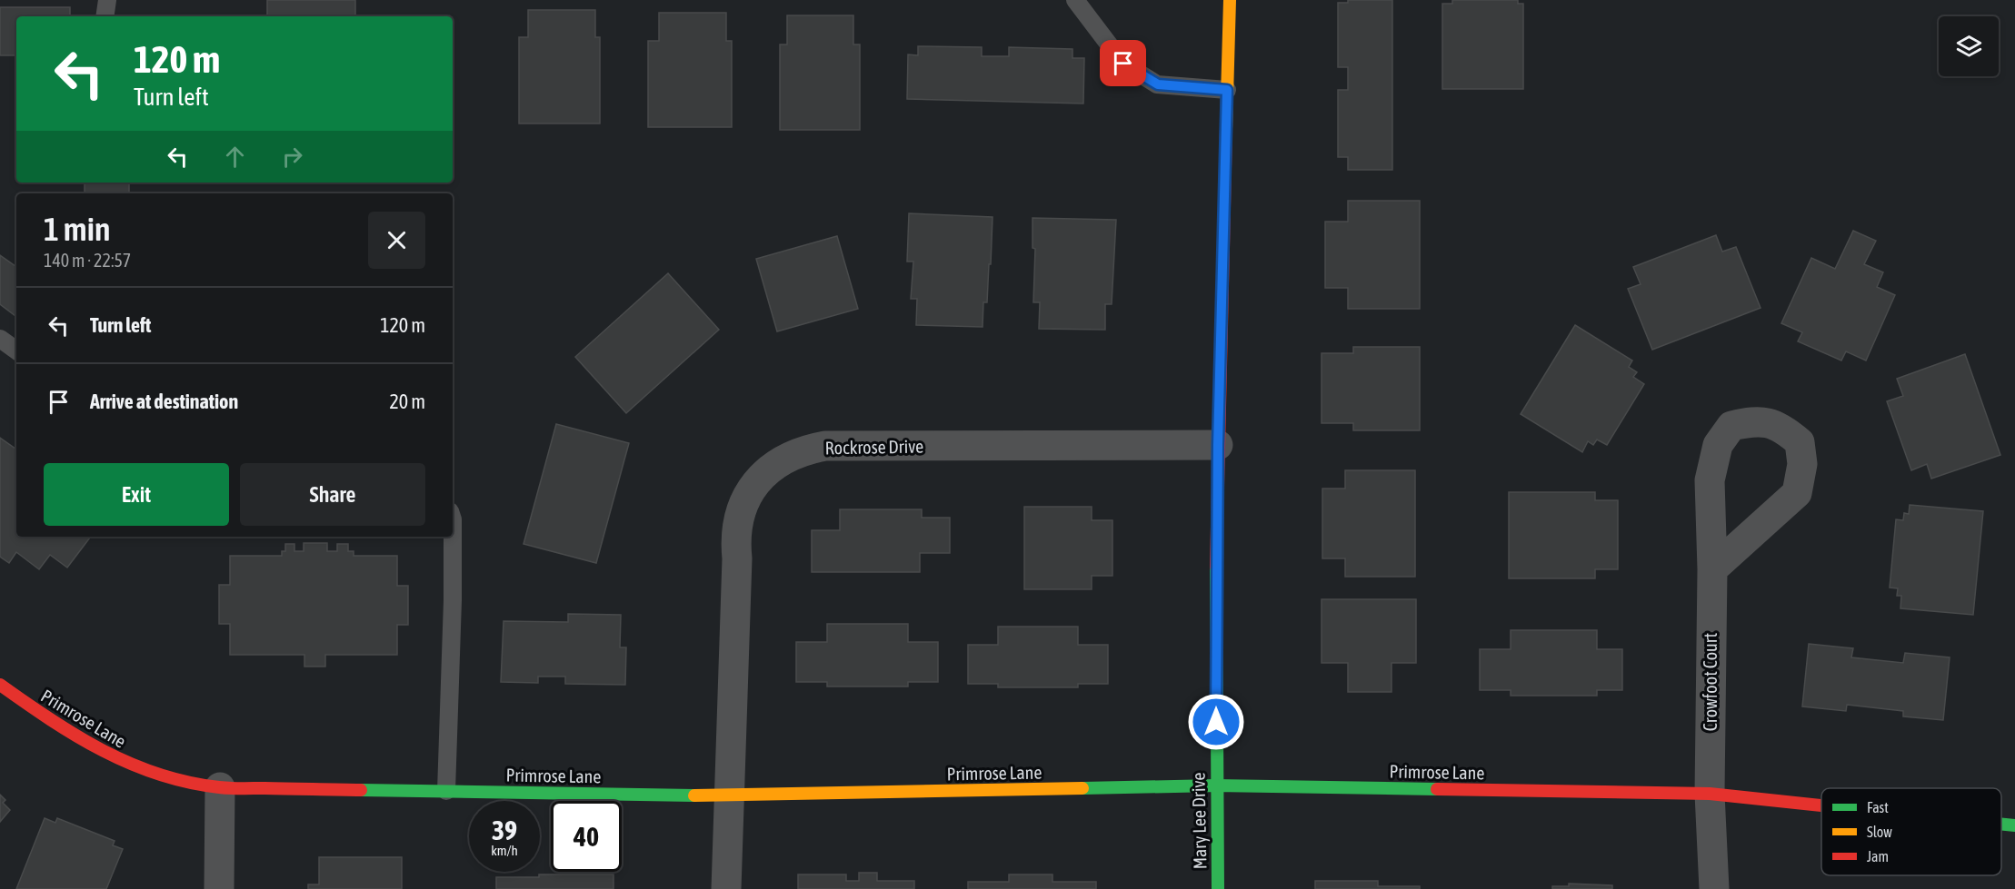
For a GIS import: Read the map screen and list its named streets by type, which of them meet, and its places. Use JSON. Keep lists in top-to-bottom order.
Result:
{
  "streets": {
    "street": [
      "Rockrose Drive",
      "Crowfoot Court",
      "Primrose Lane",
      "Mary Lee Drive"
    ]
  },
  "crossings": [
    ["Rockrose Drive", "Primrose Lane"],
    ["Rockrose Drive", "Mary Lee Drive"],
    ["Crowfoot Court", "Primrose Lane"],
    ["Primrose Lane", "Mary Lee Drive"]
  ],
  "legend": ["Fast", "Slow", "Jam"],
  "page": {
    "turn": ["120 m", "Turn left"],
    "heading": ["1 min", "140 m · 22:57"],
    "list": [
      {
        "name": "Turn left",
        "value": "120 m"
      },
      {
        "name": "Arrive at destination",
        "value": "20 m"
      }
    ],
    "buttons": ["Exit", "Share"],
    "speed": "39 km/h",
    "limit": "40"
  }
}
